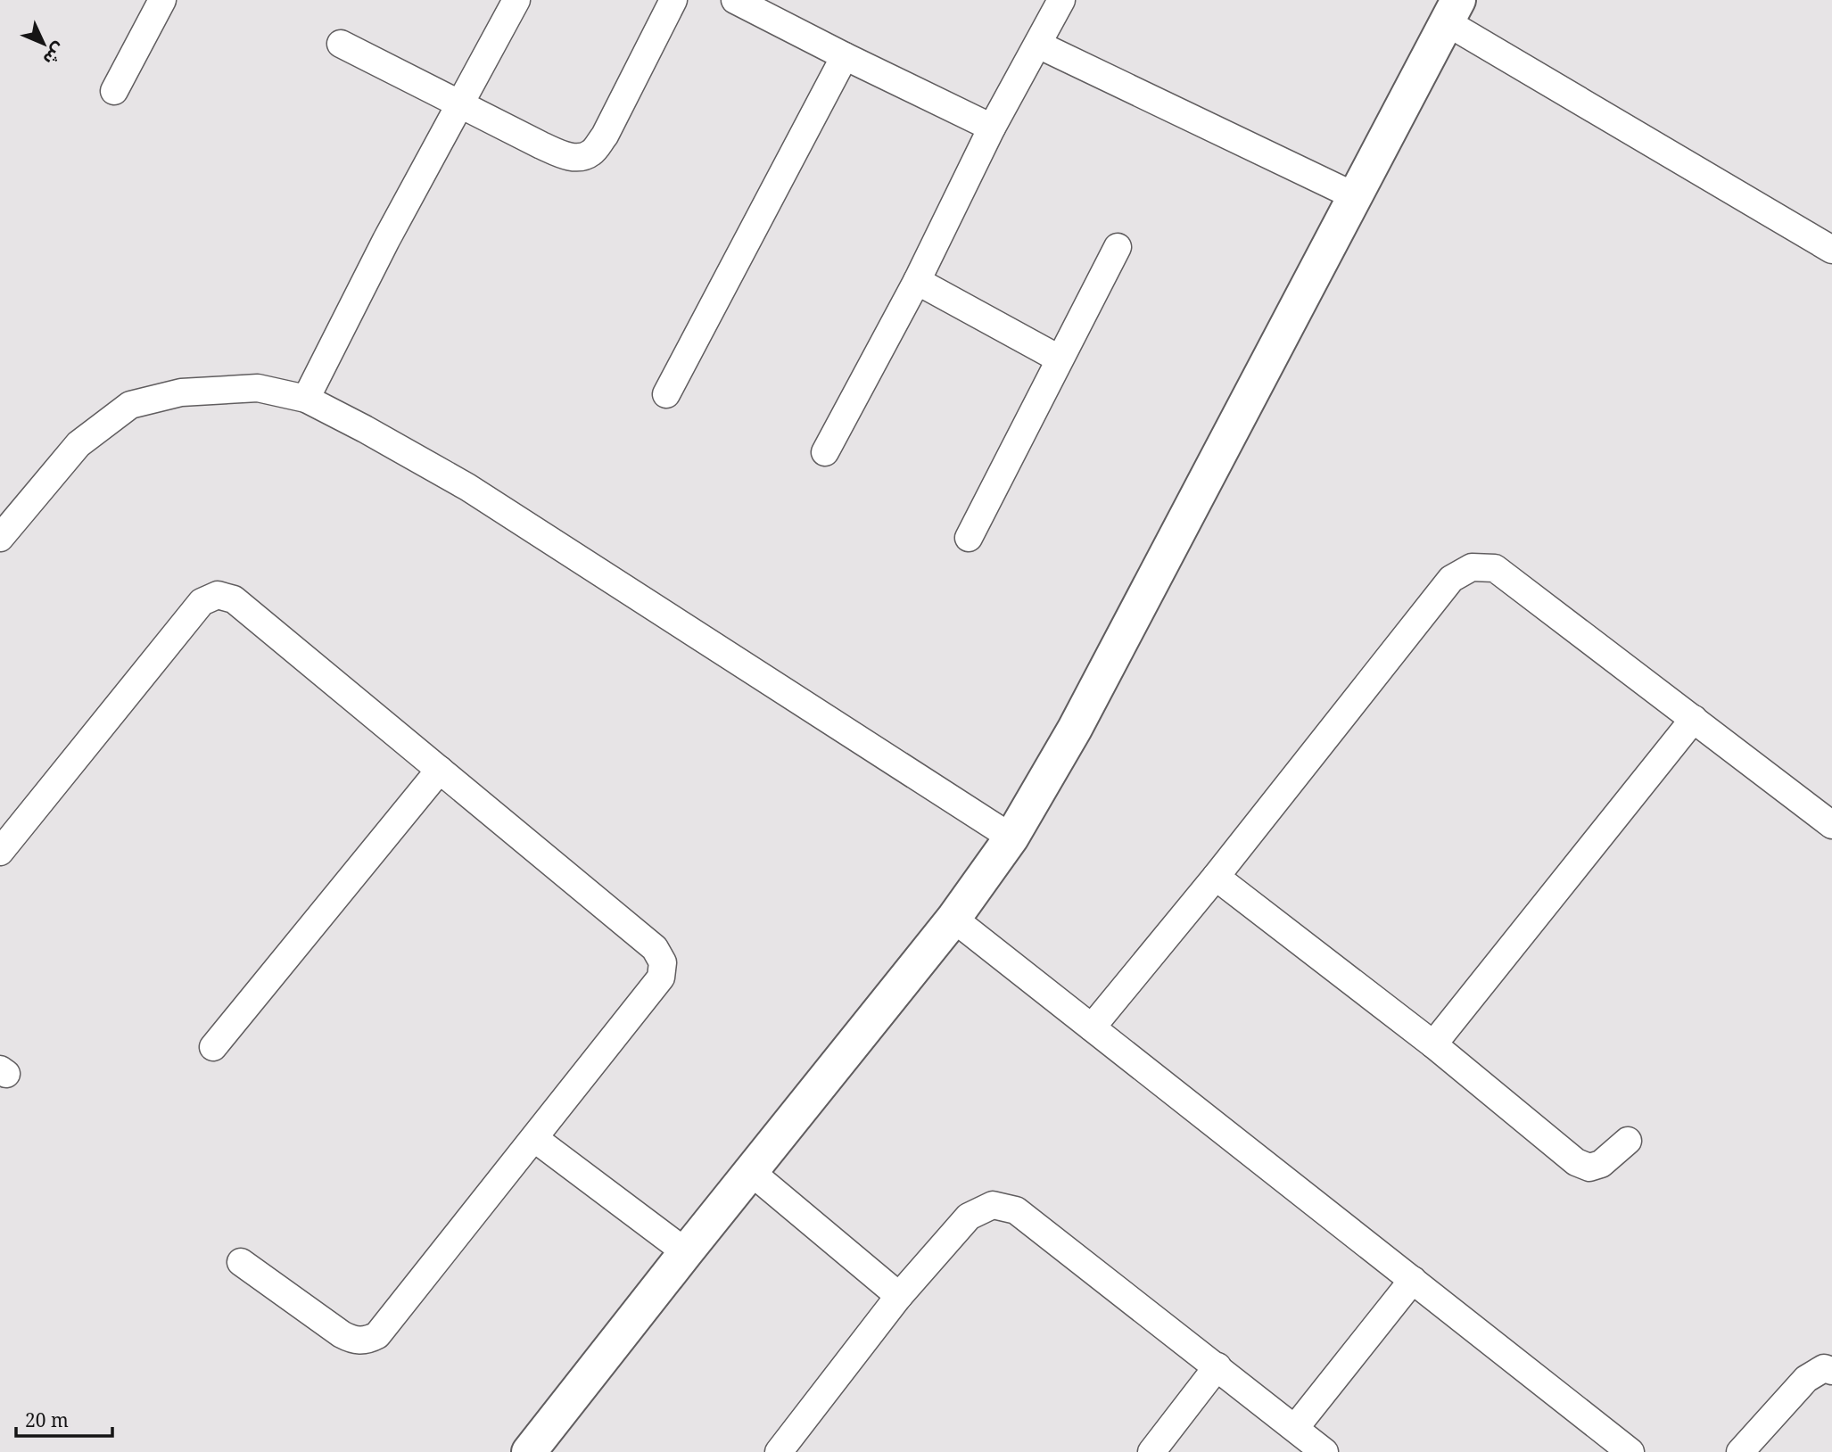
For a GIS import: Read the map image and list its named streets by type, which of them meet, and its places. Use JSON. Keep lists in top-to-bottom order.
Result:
{
  "scale_bar": "20 m",
  "north": "bottom right"
}
